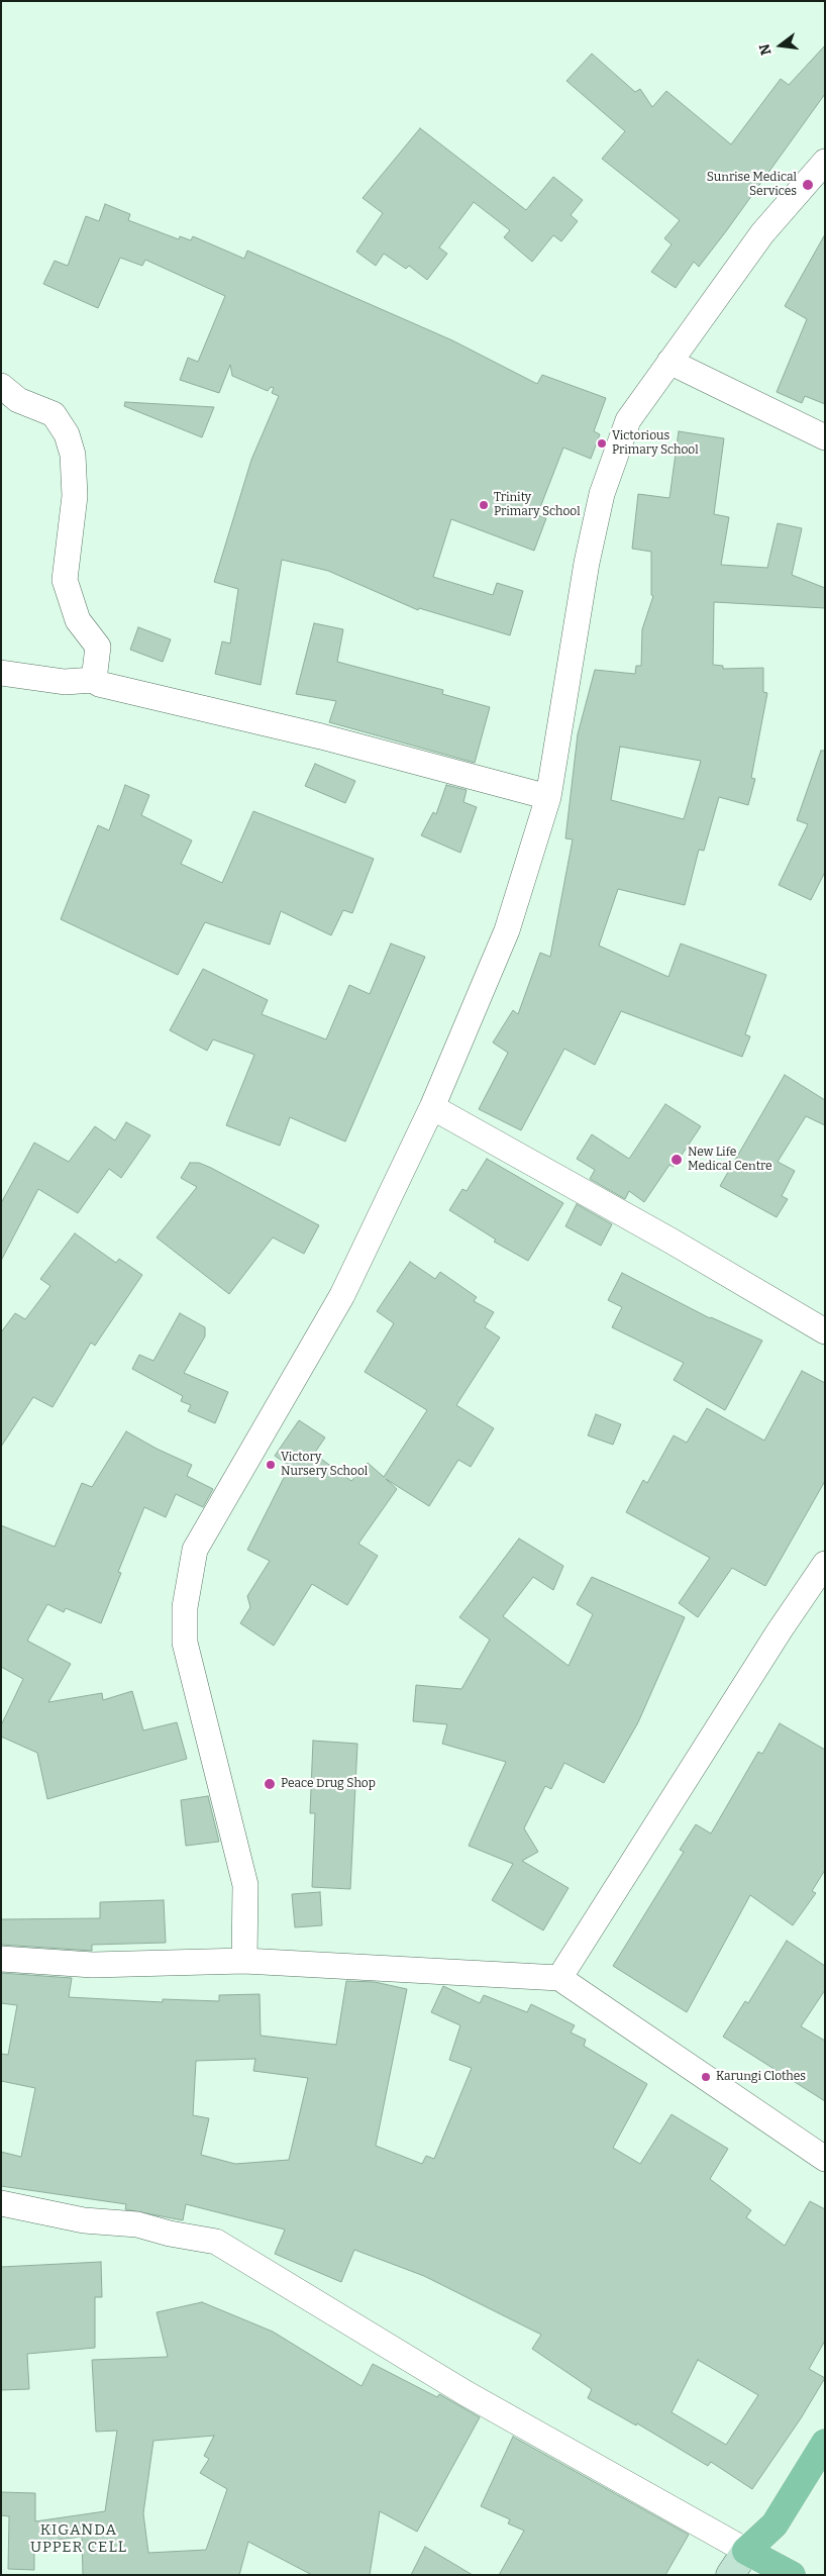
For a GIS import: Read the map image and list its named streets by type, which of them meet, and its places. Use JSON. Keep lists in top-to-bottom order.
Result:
{
  "districts": ["KIGANDA UPPER CELL"],
  "places": [
    "Sunrise Medical Services",
    "Victorious Primary School",
    "Trinity Primary School",
    "New Life Medical Centre",
    "Victory Nursery School",
    "Peace Drug Shop",
    "Karungi Clothes"
  ],
  "north": "left"
}
